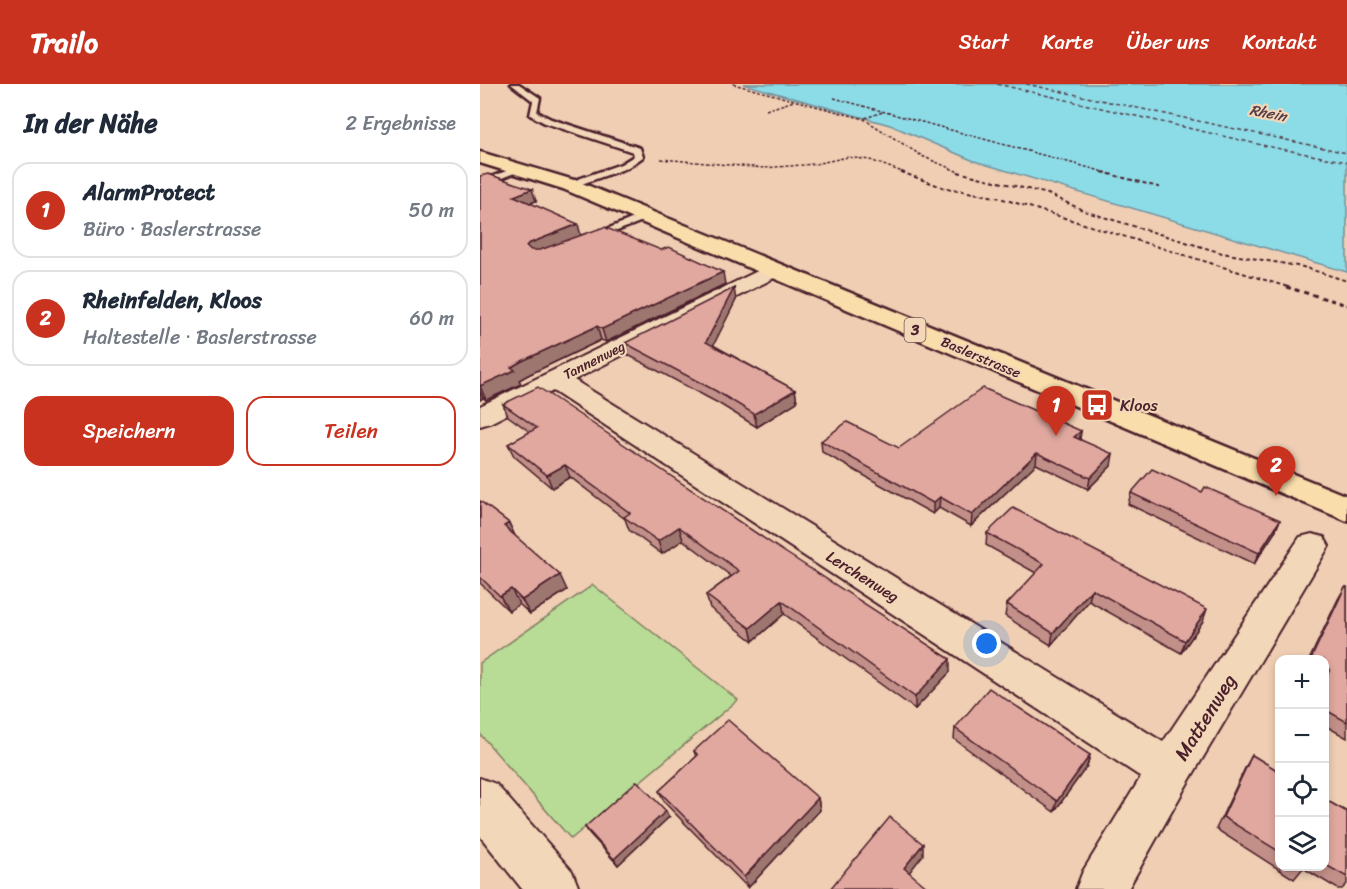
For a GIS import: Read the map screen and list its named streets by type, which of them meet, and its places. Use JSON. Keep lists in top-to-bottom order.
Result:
{
  "streets": {
    "main road": ["3", "Baslerstrasse"],
    "street": ["Tannenweg", "Lerchenweg", "Mattenweg"]
  },
  "crossings": [
    ["Baslerstrasse", "Tannenweg"],
    ["Tannenweg", "Lerchenweg"],
    ["Lerchenweg", "Mattenweg"]
  ],
  "water": ["Rhein"],
  "places": {
    "bus stop": ["Kloos"]
  },
  "page": {
    "header": "Trailo",
    "nav": [
      "Start",
      "Karte",
      "Über uns",
      "Kontakt"
    ],
    "heading": ["In der Nähe", "2 Ergebnisse"],
    "list": [
      {
        "mark": "1",
        "name": "AlarmProtect",
        "note": "Büro · Baslerstrasse",
        "value": "50 m"
      },
      {
        "mark": "2",
        "name": "Rheinfelden, Kloos",
        "note": "Haltestelle · Baslerstrasse",
        "value": "60 m"
      }
    ],
    "buttons": ["Speichern", "Teilen"],
    "pins": ["1", "2"],
    "map_buttons": ["+", "−"]
  }
}
